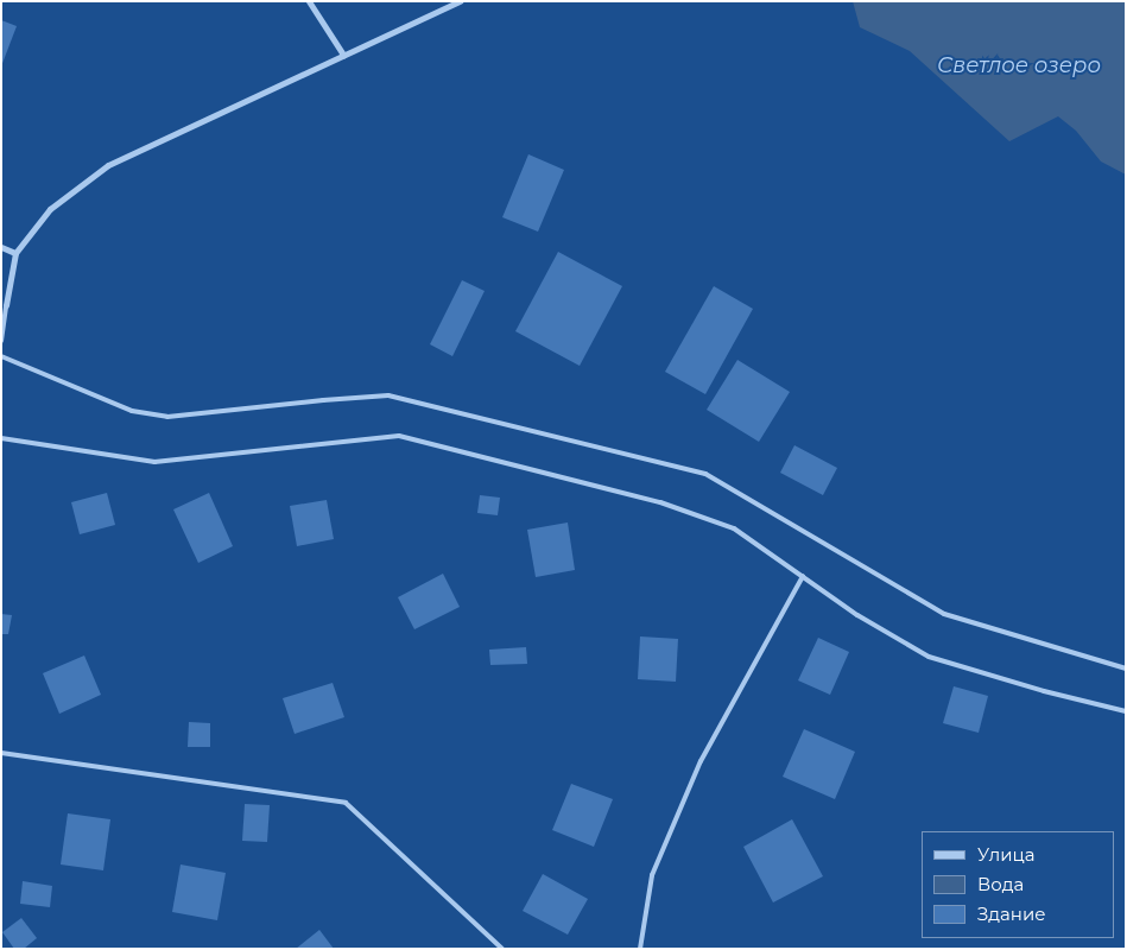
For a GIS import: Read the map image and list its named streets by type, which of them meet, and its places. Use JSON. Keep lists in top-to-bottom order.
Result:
{
  "water": ["Светлое озеро"],
  "legend": ["Улица", "Вода", "Здание"]
}
